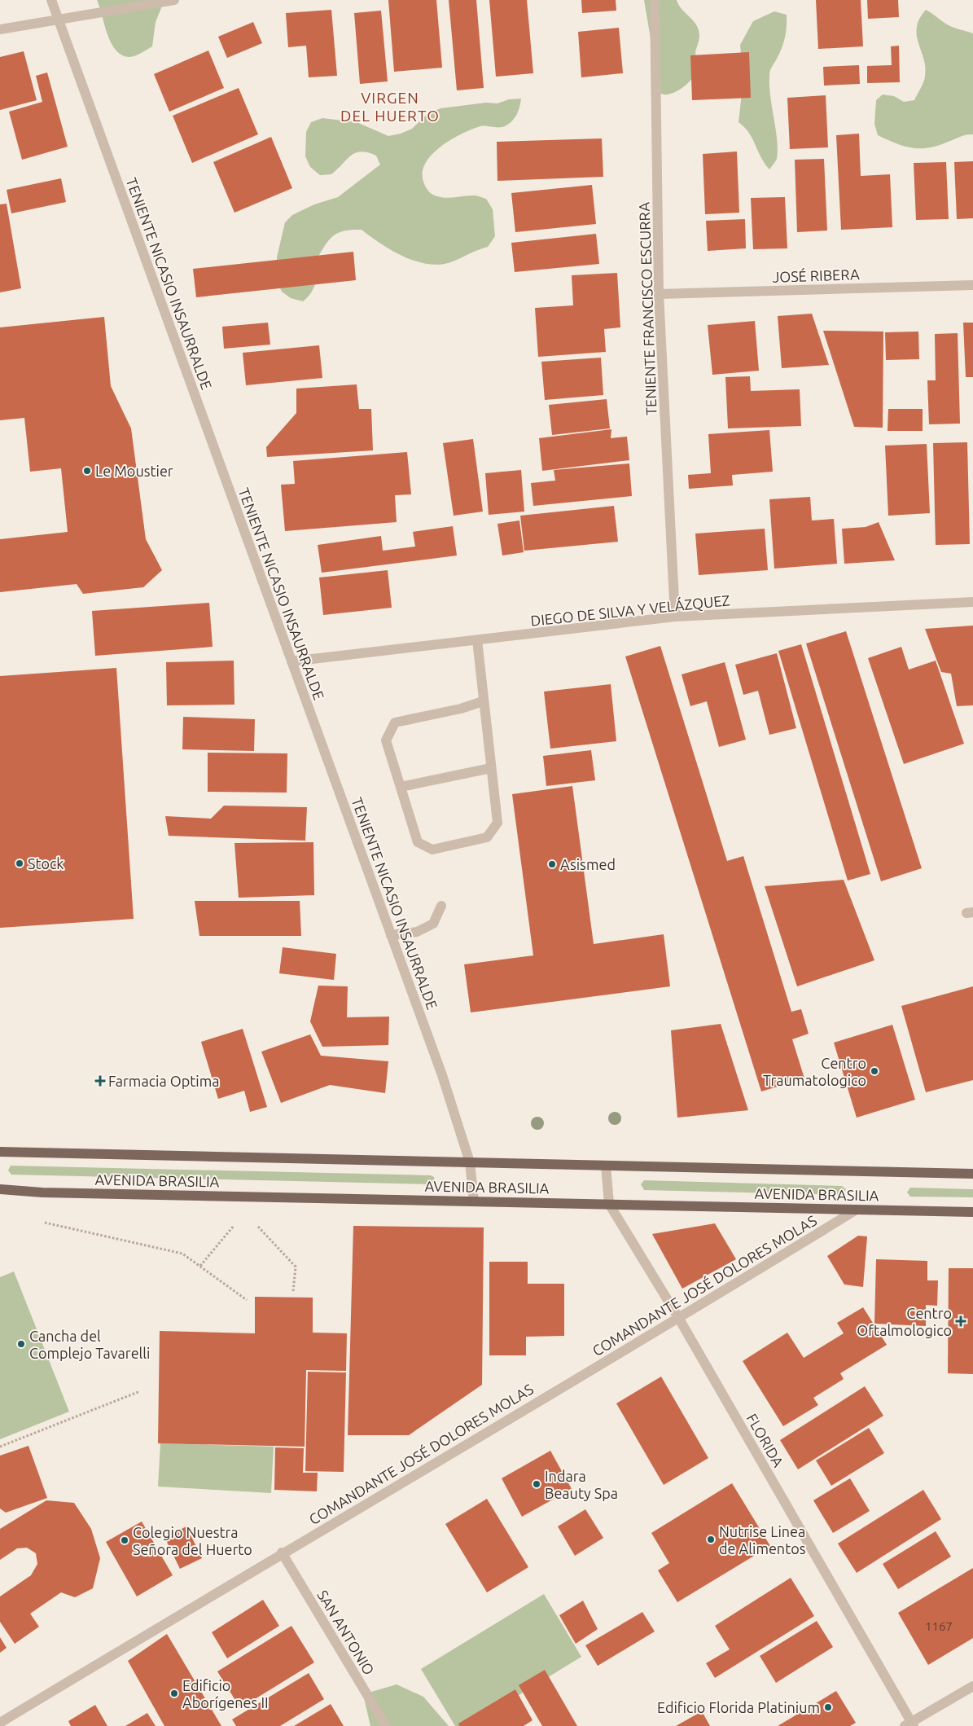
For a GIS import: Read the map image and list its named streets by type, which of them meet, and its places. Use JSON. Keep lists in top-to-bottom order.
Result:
{
  "streets": {
    "main road": ["AVENIDA BRASILIA"],
    "street": [
      "JOSÉ RIBERA",
      "TENIENTE NICASIO INSAURRALDE",
      "TENIENTE FRANCISCO ESCURRA",
      "DIEGO DE SILVA Y VELÁZQUEZ",
      "COMANDANTE JOSÉ DOLORES MOLAS",
      "FLORIDA",
      "SAN ANTONIO"
    ]
  },
  "crossings": [
    ["JOSÉ RIBERA", "TENIENTE FRANCISCO ESCURRA"],
    ["TENIENTE NICASIO INSAURRALDE", "DIEGO DE SILVA Y VELÁZQUEZ"],
    ["TENIENTE NICASIO INSAURRALDE", "AVENIDA BRASILIA"],
    ["TENIENTE FRANCISCO ESCURRA", "DIEGO DE SILVA Y VELÁZQUEZ"],
    ["AVENIDA BRASILIA", "COMANDANTE JOSÉ DOLORES MOLAS"],
    ["AVENIDA BRASILIA", "FLORIDA"],
    ["COMANDANTE JOSÉ DOLORES MOLAS", "FLORIDA"],
    ["COMANDANTE JOSÉ DOLORES MOLAS", "SAN ANTONIO"]
  ],
  "districts": ["VIRGEN DEL HUERTO"],
  "places": {
    "other": [
      "Le Moustier",
      "Stock",
      "Asismed",
      "Centro Traumatologico",
      "Cancha del Complejo Tavarelli",
      "Indara Beauty Spa",
      "Nutrise Linea de Alimentos",
      "Colegio Nuestra Señora del Huerto",
      "Edificio Aborígenes II",
      "Edificio Florida Platinium"
    ],
    "health": ["Farmacia Optima", "Centro Oftalmologico"]
  },
  "house_numbers": ["1167"]
}
